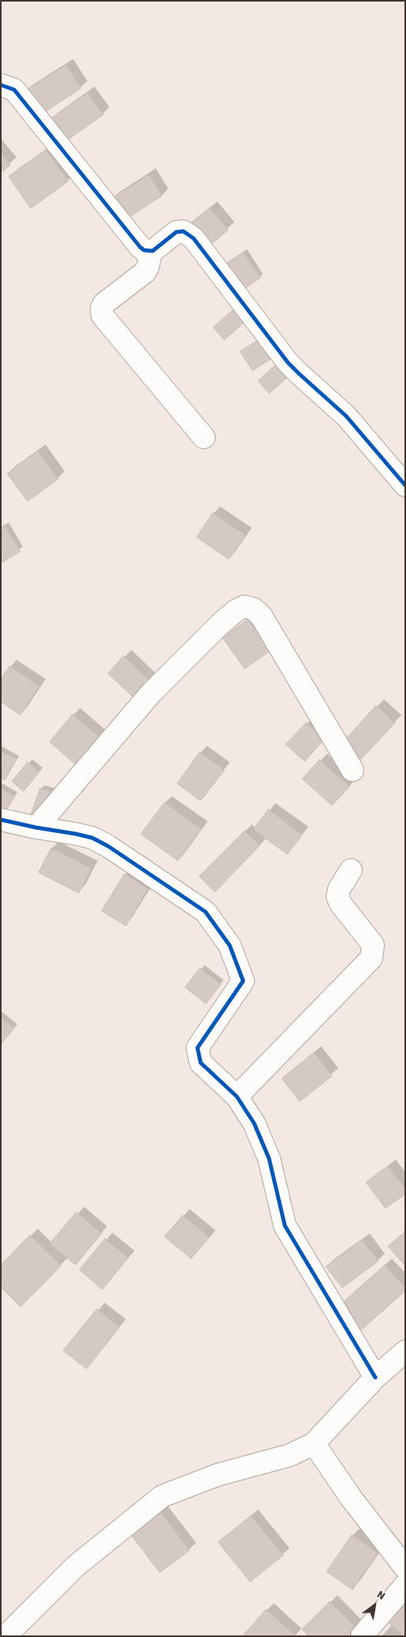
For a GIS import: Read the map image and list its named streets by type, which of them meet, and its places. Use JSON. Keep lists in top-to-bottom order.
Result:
{
  "north": "top right"
}
